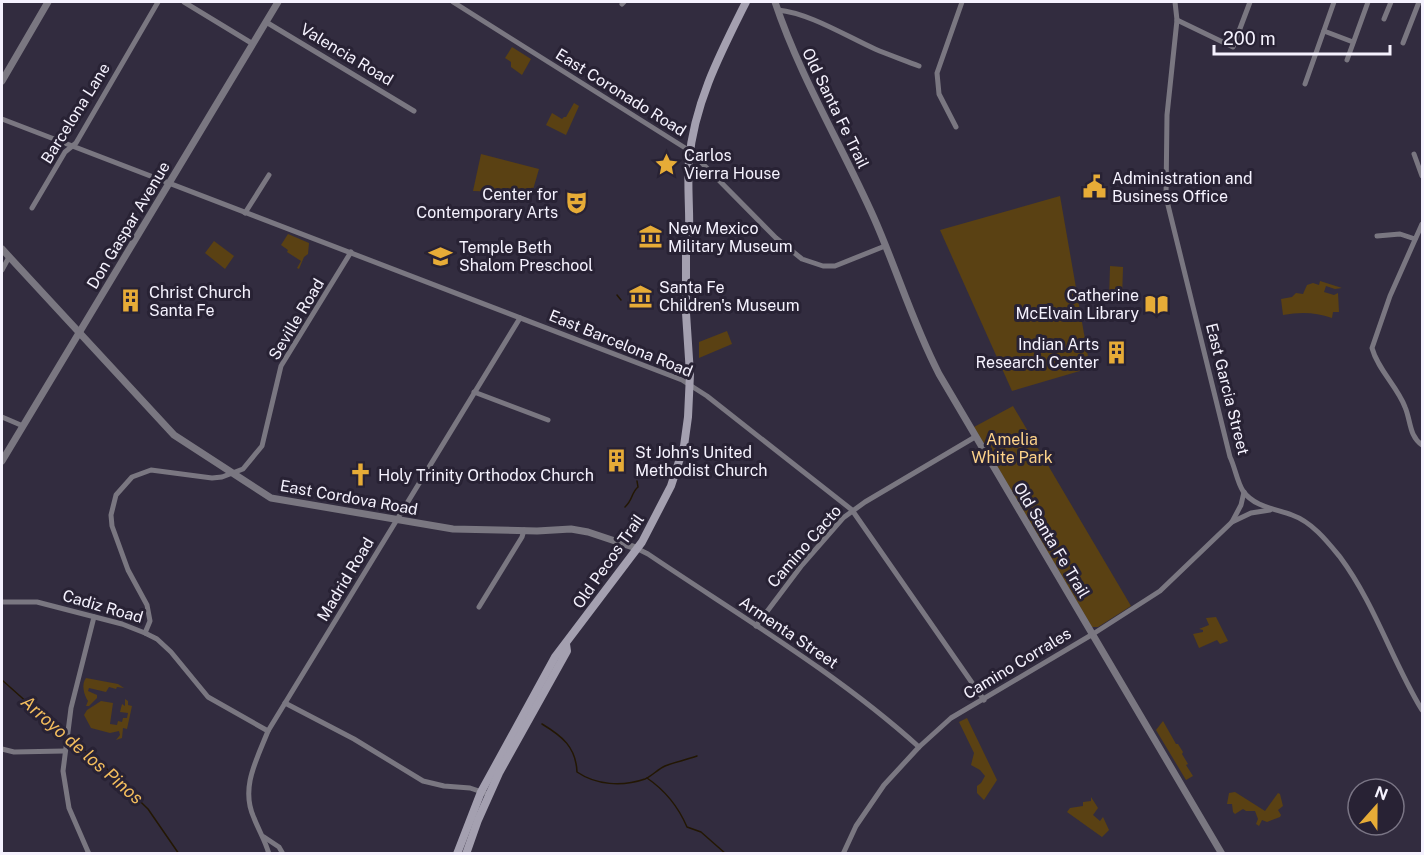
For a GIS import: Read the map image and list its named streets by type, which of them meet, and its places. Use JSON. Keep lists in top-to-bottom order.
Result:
{
  "streets": {
    "main road": ["Old Pecos Trail"],
    "street": [
      "Valencia Road",
      "East Coronado Road",
      "Old Santa Fe Trail",
      "Barcelona Lane",
      "Don Gaspar Avenue",
      "Seville Road",
      "East Barcelona Road",
      "East Garcia Street",
      "East Cordova Road",
      "Camino Cacto",
      "Madrid Road",
      "Cadiz Road",
      "Armenta Street",
      "Camino Corrales"
    ]
  },
  "crossings": [
    ["Valencia Road", "Don Gaspar Avenue"],
    ["East Coronado Road", "Old Santa Fe Trail"],
    ["East Coronado Road", "Old Pecos Trail"],
    ["Old Santa Fe Trail", "Camino Cacto"],
    ["Old Santa Fe Trail", "Camino Corrales"],
    ["Barcelona Lane", "East Barcelona Road"],
    ["Don Gaspar Avenue", "East Barcelona Road"],
    ["Don Gaspar Avenue", "East Cordova Road"],
    ["Seville Road", "East Barcelona Road"],
    ["Seville Road", "East Cordova Road"],
    ["East Barcelona Road", "Camino Cacto"],
    ["East Barcelona Road", "Old Pecos Trail"],
    ["East Barcelona Road", "Madrid Road"],
    ["East Barcelona Road", "Camino Corrales"],
    ["East Garcia Street", "Camino Corrales"],
    ["East Cordova Road", "Old Pecos Trail"],
    ["East Cordova Road", "Madrid Road"],
    ["East Cordova Road", "Armenta Street"],
    ["Camino Cacto", "Armenta Street"],
    ["Old Pecos Trail", "Armenta Street"],
    ["Madrid Road", "Cadiz Road"],
    ["Armenta Street", "Camino Corrales"]
  ],
  "water": ["Arroyo de los Pinos"],
  "parks": ["Amelia White Park"],
  "places": {
    "place": ["Carlos Vierra House"],
    "public building": ["Administration and Business Office"],
    "theatre": ["Center for Contemporary Arts"],
    "museum": ["New Mexico Military Museum", "Santa Fe Children's Museum"],
    "school or university": ["Temple Beth Shalom Preschool"],
    "building": ["Christ Church Santa Fe", "Indian Arts Research Center", "St John's United Methodist Church"],
    "library": ["Catherine McElvain Library"],
    "church": ["Holy Trinity Orthodox Church"]
  },
  "scale_bar": "200 m",
  "north": "top"
}
